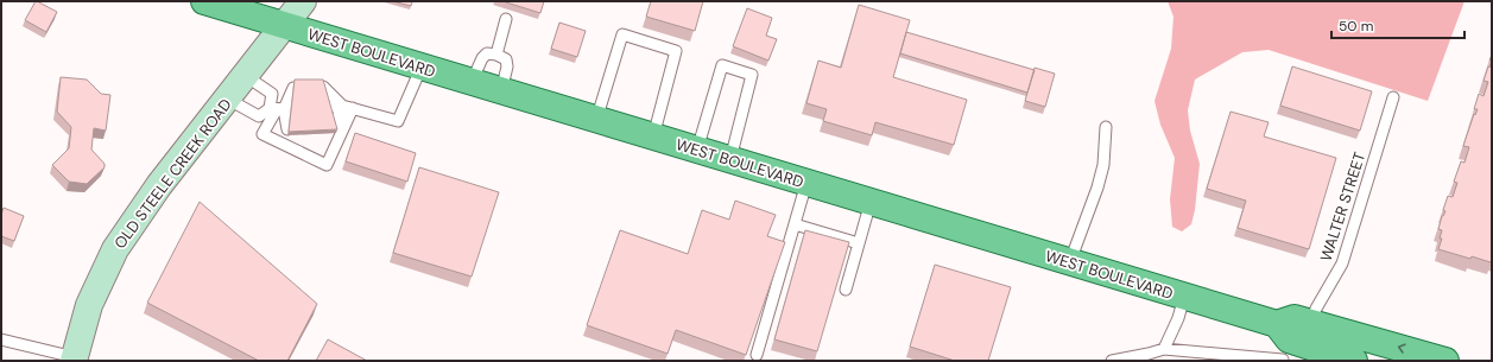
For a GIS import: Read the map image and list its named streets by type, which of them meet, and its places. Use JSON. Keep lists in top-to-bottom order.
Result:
{
  "streets": {
    "main road": ["WEST BOULEVARD", "OLD STEELE CREEK ROAD"],
    "lane": ["WALTER STREET"]
  },
  "crossings": [
    ["WEST BOULEVARD", "OLD STEELE CREEK ROAD"],
    ["WEST BOULEVARD", "WALTER STREET"]
  ],
  "scale_bar": "50 m"
}
